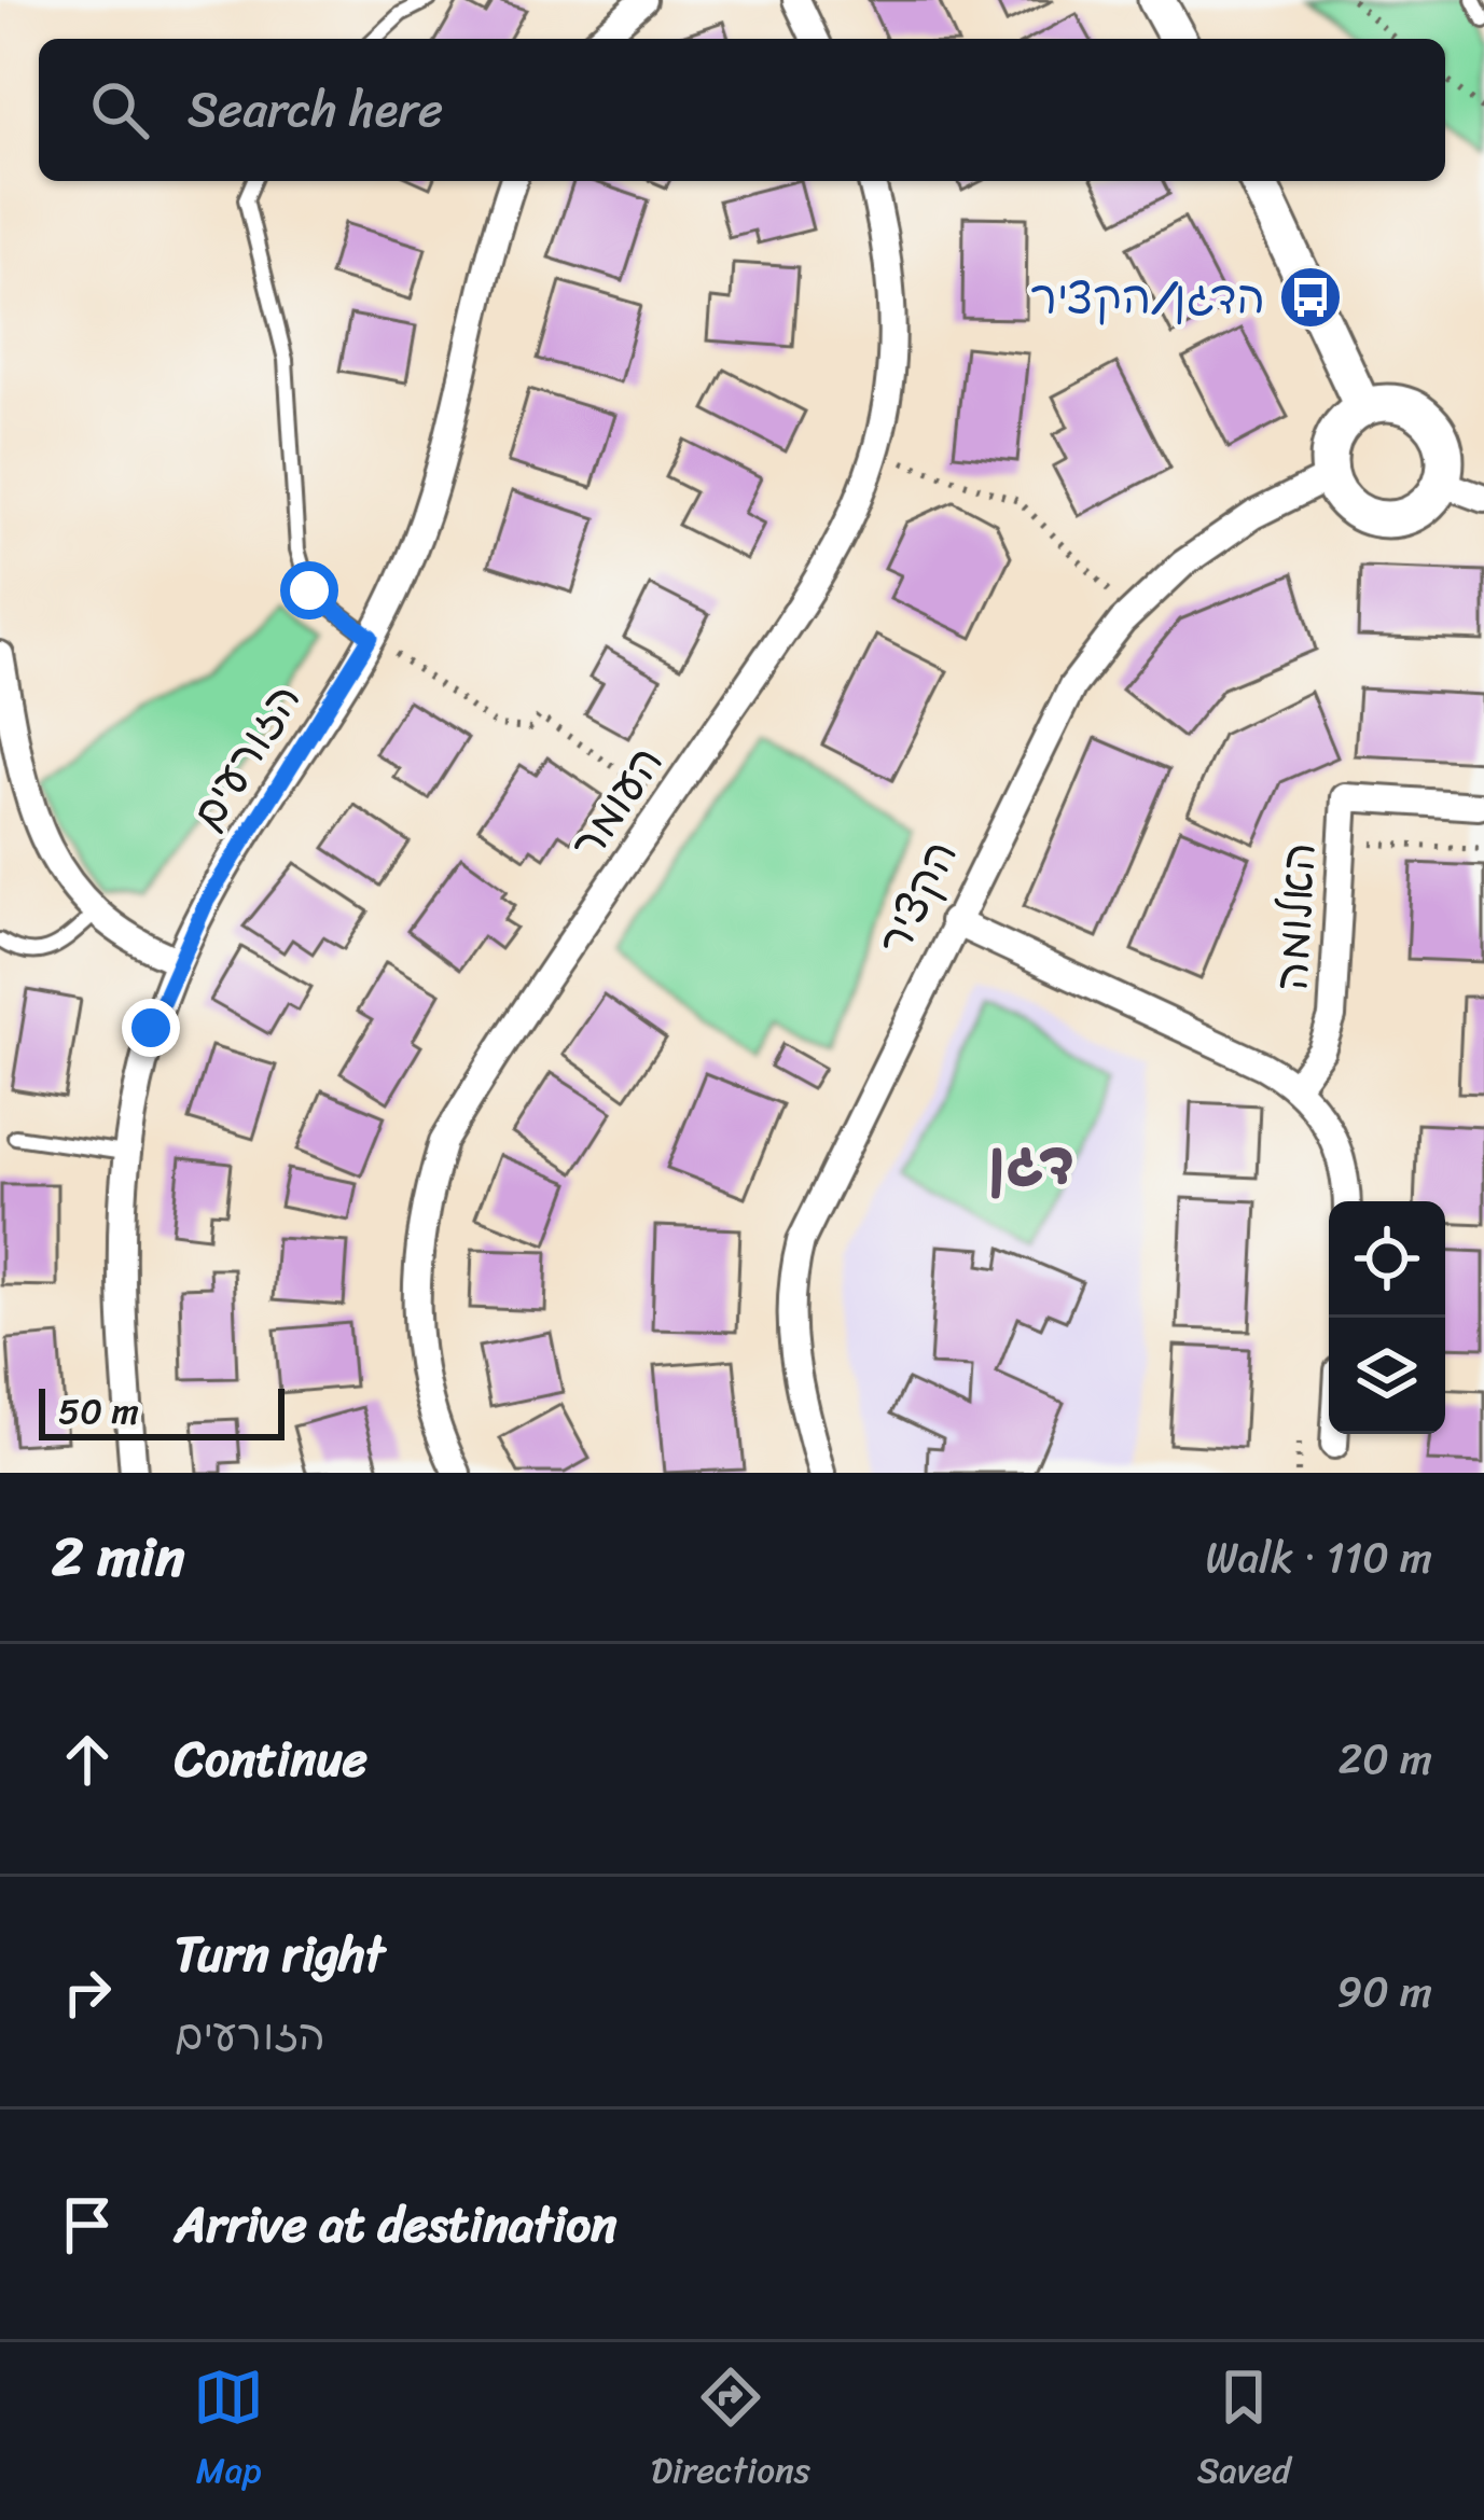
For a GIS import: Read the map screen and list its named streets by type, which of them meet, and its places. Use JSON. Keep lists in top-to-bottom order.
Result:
{
  "streets": {
    "street": [
      "הזורעים",
      "העומר",
      "הקציר",
      "האלומה"
    ]
  },
  "districts": ["דגן"],
  "places": {
    "bus stop": ["הדגן/הקציר"]
  },
  "scale_bar": "50 m",
  "page": {
    "search": "Search here",
    "scale": "50 m",
    "heading": ["2 min", "Walk · 110 m"],
    "list": [
      ["Continue", "20 m"],
      ["Turn right", "הזורעים", "90 m"],
      "Arrive at destination"
    ],
    "nav": ["Map", "Directions", "Saved"]
  }
}
